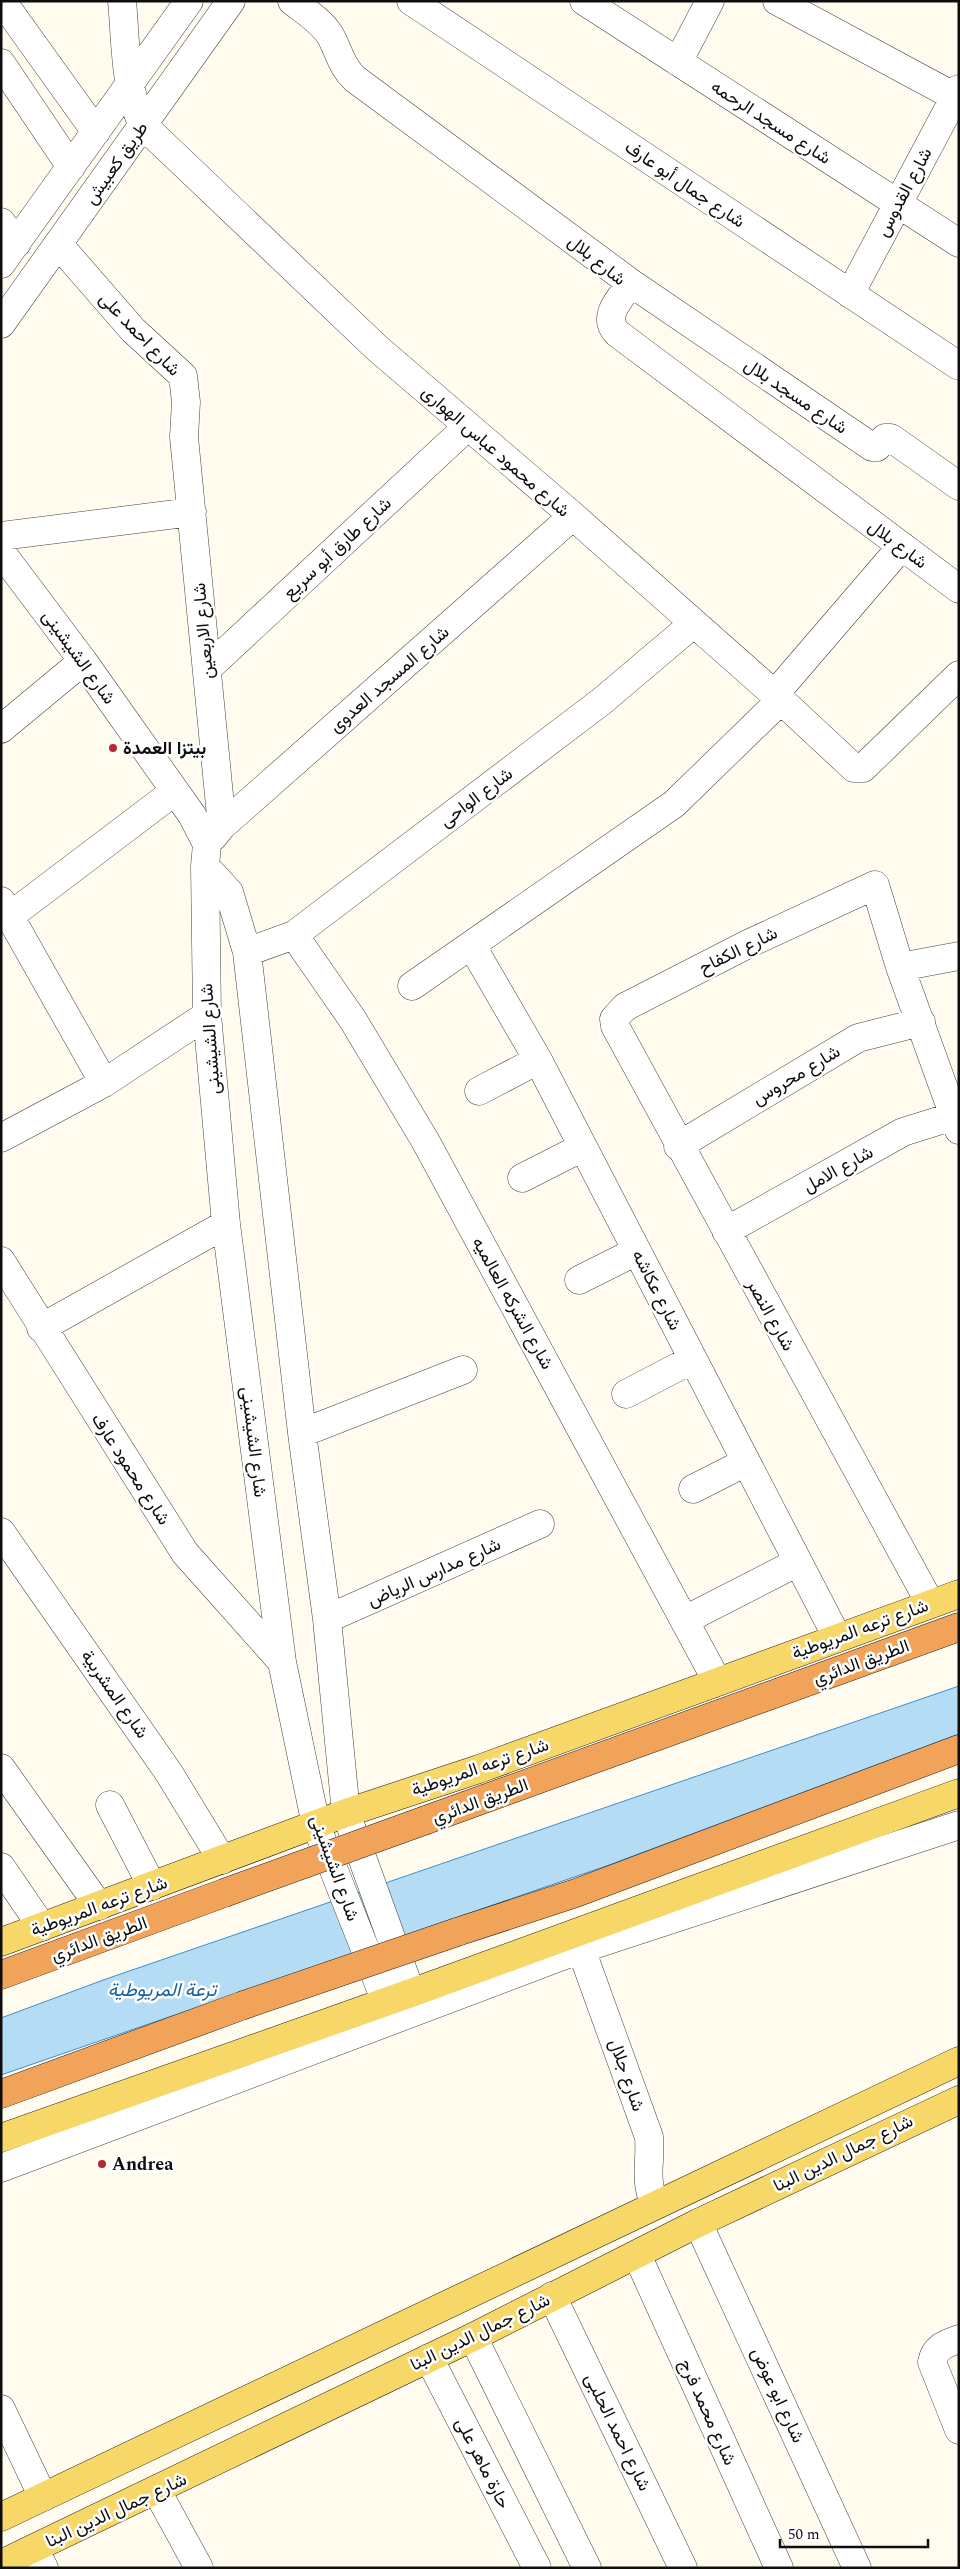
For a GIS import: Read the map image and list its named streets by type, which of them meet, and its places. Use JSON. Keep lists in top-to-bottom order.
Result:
{
  "streets": {
    "highway": ["الطريق الدائري"],
    "main road": ["شارع ترعه المريوطية", "شارع جمال الدين البنا"],
    "street": [
      "شارع مسجد الرحمه",
      "طريق كعبيش",
      "شارع جمال أبو عارف",
      "شارع القدوس",
      "شارع بلال",
      "شارع احمد على",
      "شارع مسجد بلال",
      "شارع محمود عباس الهوارى",
      "شارع طارق أبو سريع",
      "شارع الاربعين",
      "شارع الشيشينى",
      "شارع المسجد العدوى",
      "شارع الواحى",
      "شارع الكفاح",
      "شارع محروس",
      "شارع الامل",
      "شارع عكاشه",
      "شارع الشركه العالميه",
      "شارع النصر",
      "شارع محمود عارف",
      "شارع مدارس الرياض",
      "شارع المشربية",
      "شارع جلال",
      "شارع ابو عوض",
      "شارع محمد فرج",
      "شارع احمد الحلبى",
      "حارة ماهر على"
    ]
  },
  "crossings": [
    ["شارع مسجد الرحمه", "شارع القدوس"],
    ["طريق كعبيش", "شارع احمد على"],
    ["طريق كعبيش", "شارع محمود عباس الهوارى"],
    ["شارع جمال أبو عارف", "شارع القدوس"],
    ["شارع بلال", "شارع مسجد بلال"],
    ["شارع احمد على", "شارع الاربعين"],
    ["شارع محمود عباس الهوارى", "شارع طارق أبو سريع"],
    ["شارع محمود عباس الهوارى", "شارع المسجد العدوى"],
    ["شارع محمود عباس الهوارى", "شارع الواحى"],
    ["شارع طارق أبو سريع", "شارع الاربعين"],
    ["شارع الاربعين", "شارع الشيشينى"],
    ["شارع الاربعين", "شارع المسجد العدوى"],
    ["شارع الشيشينى", "شارع المسجد العدوى"],
    ["شارع الشيشينى", "شارع الواحى"],
    ["شارع الشيشينى", "شارع محمود عارف"],
    ["شارع الشيشينى", "شارع مدارس الرياض"],
    ["شارع الشيشينى", "شارع ترعه المريوطية"],
    ["شارع الواحى", "شارع الشركه العالميه"],
    ["شارع الكفاح", "شارع النصر"],
    ["شارع محروس", "شارع النصر"],
    ["شارع الامل", "شارع النصر"],
    ["شارع عكاشه", "شارع ترعه المريوطية"],
    ["شارع الشركه العالميه", "شارع ترعه المريوطية"],
    ["شارع النصر", "شارع ترعه المريوطية"],
    ["شارع ترعه المريوطية", "شارع المشربية"],
    ["شارع جلال", "شارع جمال الدين البنا"],
    ["شارع جمال الدين البنا", "شارع ابو عوض"],
    ["شارع جمال الدين البنا", "شارع محمد فرج"],
    ["شارع جمال الدين البنا", "شارع احمد الحلبى"],
    ["شارع جمال الدين البنا", "حارة ماهر على"]
  ],
  "water": ["ترعة المريوطية"],
  "places": ["بيتزا العمدة", "Andrea"],
  "scale_bar": "50 m"
}
